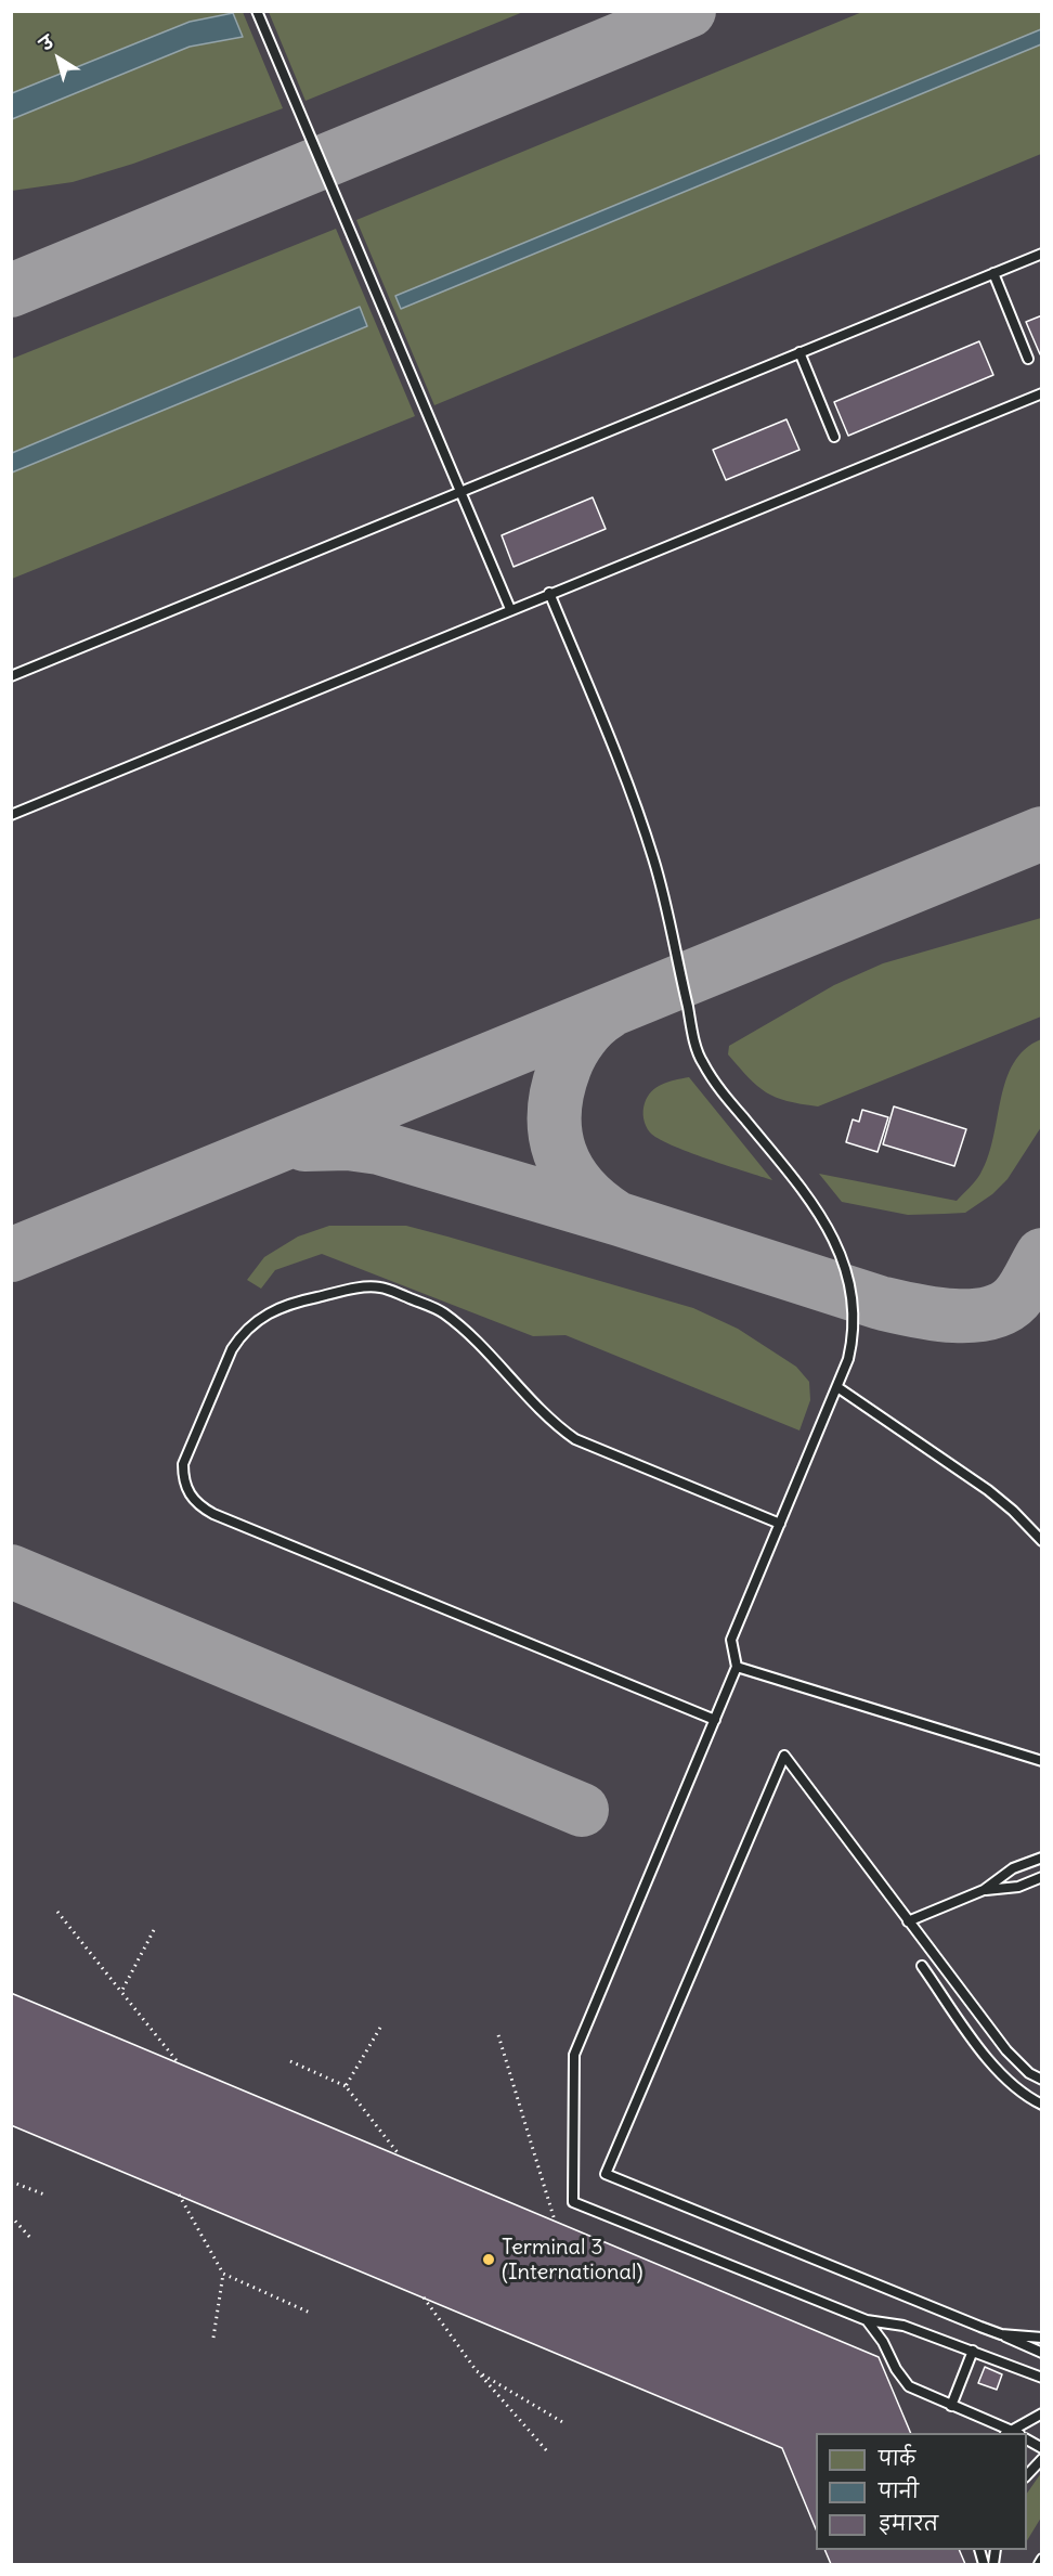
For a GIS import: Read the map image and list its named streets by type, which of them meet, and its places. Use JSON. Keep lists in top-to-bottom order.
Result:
{
  "places": ["Terminal 3 (International)"],
  "legend": ["पार्क", "पानी", "इमारत"],
  "north": "top left"
}
